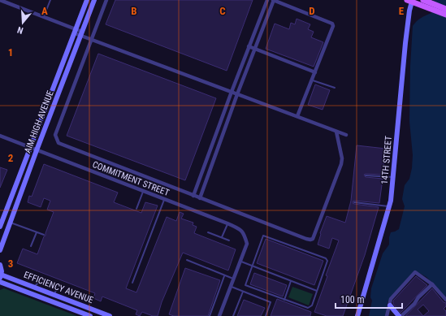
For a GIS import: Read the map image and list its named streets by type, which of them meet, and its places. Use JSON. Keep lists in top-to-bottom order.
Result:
{
  "streets": {
    "street": [
      "AIM HIGH AVENUE",
      "14TH STREET",
      "COMMITMENT STREET",
      "EFFICIENCY AVENUE"
    ]
  },
  "crossings": [
    ["AIM HIGH AVENUE", "COMMITMENT STREET"]
  ],
  "scale_bar": "100 m",
  "north": "bottom",
  "grid": {
    "columns": [
      "A",
      "B",
      "C",
      "D",
      "E"
    ],
    "rows": ["1", "2", "3"]
  }
}
